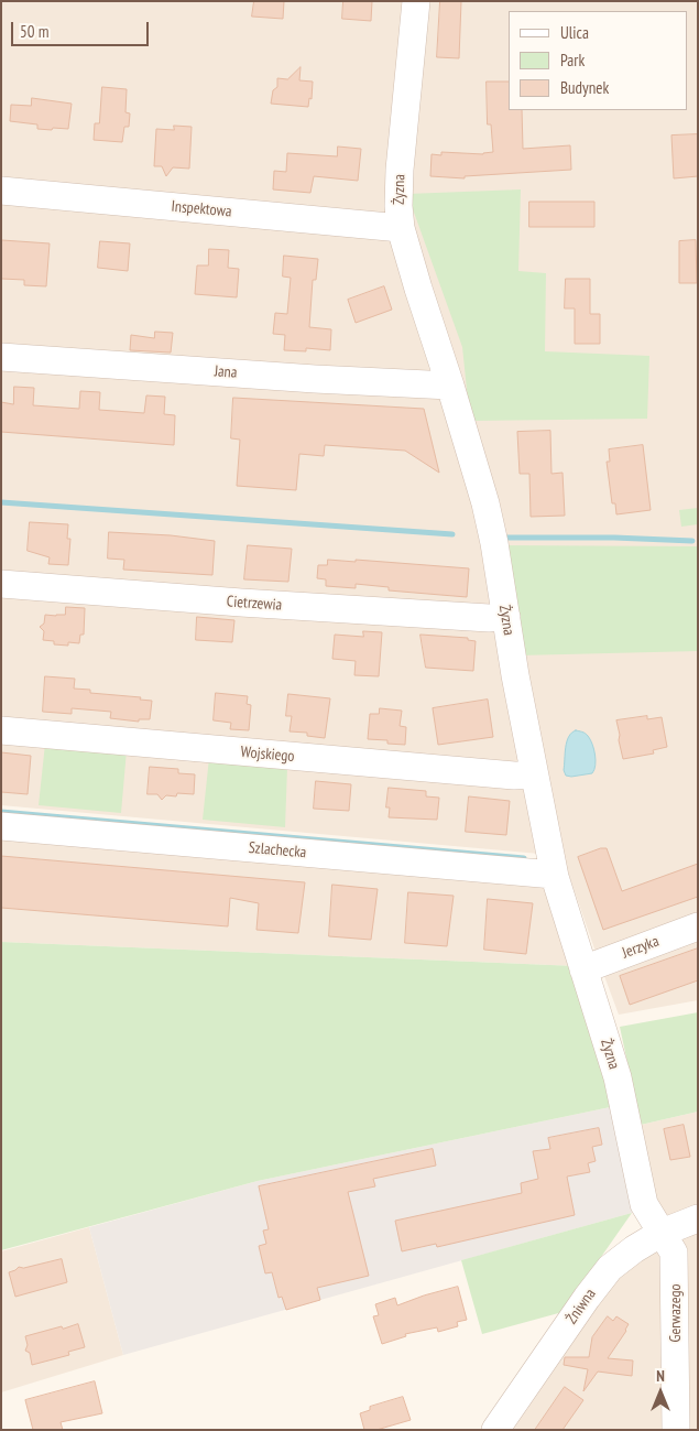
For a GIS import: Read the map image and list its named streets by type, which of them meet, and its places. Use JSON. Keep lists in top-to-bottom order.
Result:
{
  "streets": {
    "street": [
      "Żyzna",
      "Inspektowa",
      "Jana",
      "Cietrzewia",
      "Wojskiego",
      "Szlachecka",
      "Jerzyka",
      "Żniwna",
      "Gerwazego"
    ]
  },
  "crossings": [
    ["Żyzna", "Inspektowa"],
    ["Żyzna", "Jana"],
    ["Żyzna", "Cietrzewia"],
    ["Żyzna", "Wojskiego"],
    ["Żyzna", "Szlachecka"],
    ["Żyzna", "Jerzyka"],
    ["Żyzna", "Żniwna"],
    ["Żyzna", "Gerwazego"],
    ["Żniwna", "Gerwazego"]
  ],
  "legend": ["Ulica", "Park", "Budynek"],
  "scale_bar": "50 m",
  "north": "top"
}
